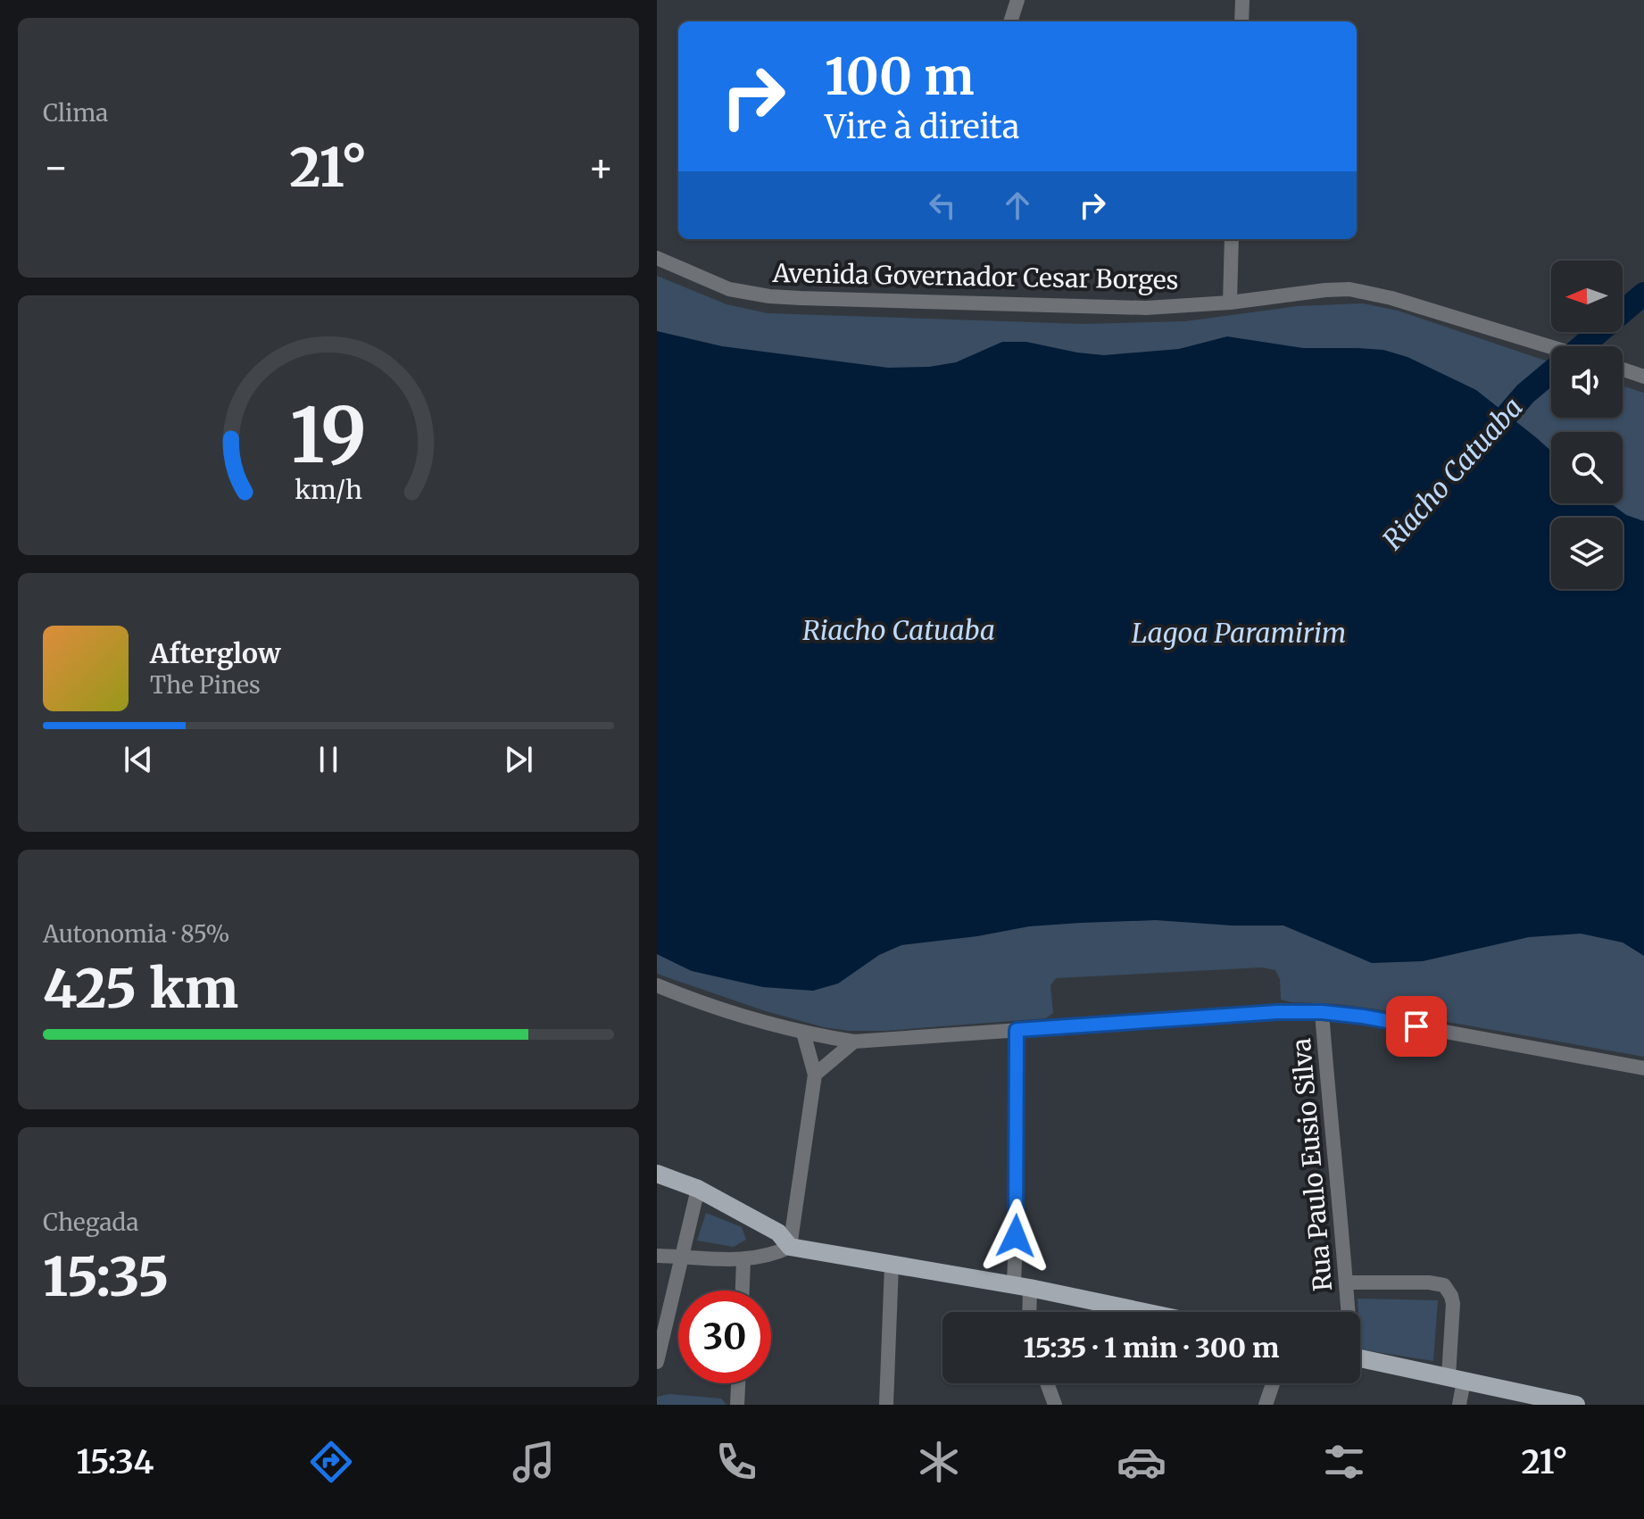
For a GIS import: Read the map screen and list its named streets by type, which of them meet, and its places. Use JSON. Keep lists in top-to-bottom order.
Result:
{
  "streets": {
    "street": ["Avenida Governador Cesar Borges", "Rua Paulo Eusio Silva"]
  },
  "water": ["Riacho Catuaba", "Lagoa Paramirim"],
  "north": "left",
  "page": {
    "tile": [
      "Clima",
      ["Autonomia · 85%", "425 km"],
      ["Chegada", "15:35"]
    ],
    "turn": ["100 m", "Vire à direita"],
    "heat": ["−", "21°", "+"],
    "song": ["Afterglow", "The Pines"],
    "limit": "30",
    "trip": "15:35 · 1 min · 300 m",
    "tabs": ["15:34", "21°"],
    "gauge": ["19", "km/h"]
  }
}
